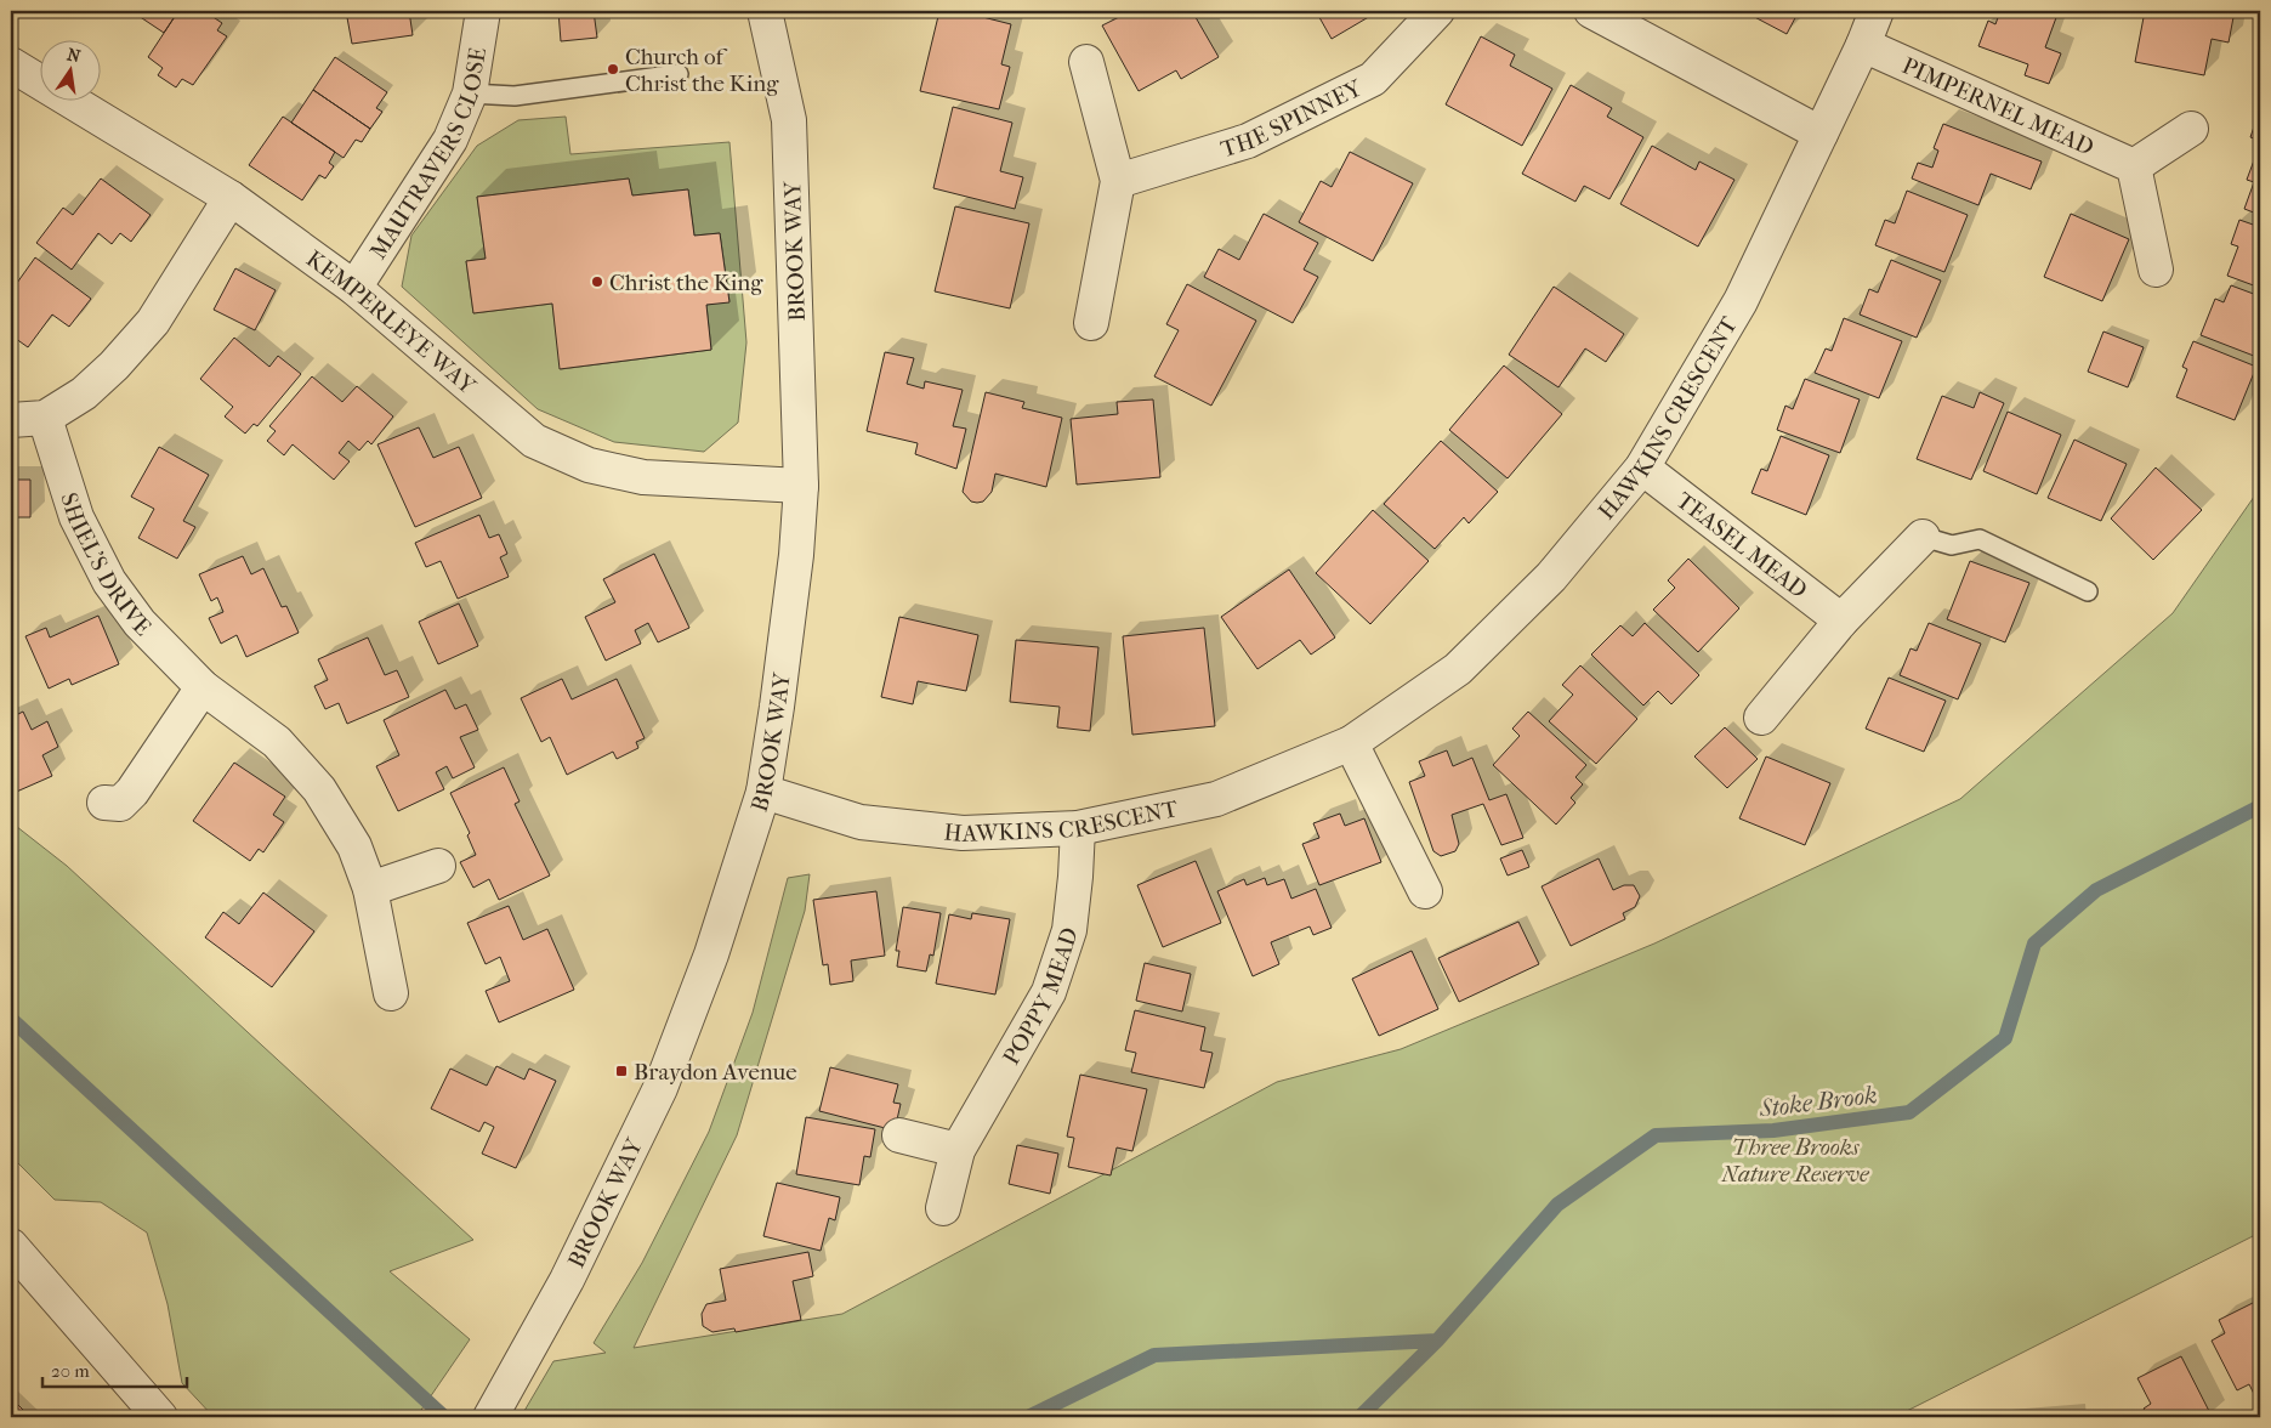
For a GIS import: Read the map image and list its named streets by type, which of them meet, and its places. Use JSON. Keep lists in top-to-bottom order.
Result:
{
  "streets": {
    "street": [
      "PIMPERNEL MEAD",
      "THE SPINNEY",
      "MAUTRAVERS CLOSE",
      "BROOK WAY",
      "KEMPERLEYE WAY",
      "HAWKINS CRESCENT",
      "TEASEL MEAD",
      "SHIEL'S DRIVE",
      "POPPY MEAD"
    ]
  },
  "crossings": [
    ["PIMPERNEL MEAD", "HAWKINS CRESCENT"],
    ["MAUTRAVERS CLOSE", "KEMPERLEYE WAY"],
    ["BROOK WAY", "KEMPERLEYE WAY"],
    ["BROOK WAY", "HAWKINS CRESCENT"],
    ["HAWKINS CRESCENT", "TEASEL MEAD"],
    ["HAWKINS CRESCENT", "POPPY MEAD"]
  ],
  "water": ["Stoke Brook"],
  "parks": ["Three Brooks Nature Reserve"],
  "places": {
    "other": ["Church of Christ the King", "Christ the King"],
    "transit": ["Braydon Avenue"]
  },
  "scale_bar": "20 m",
  "north": "top"
}
